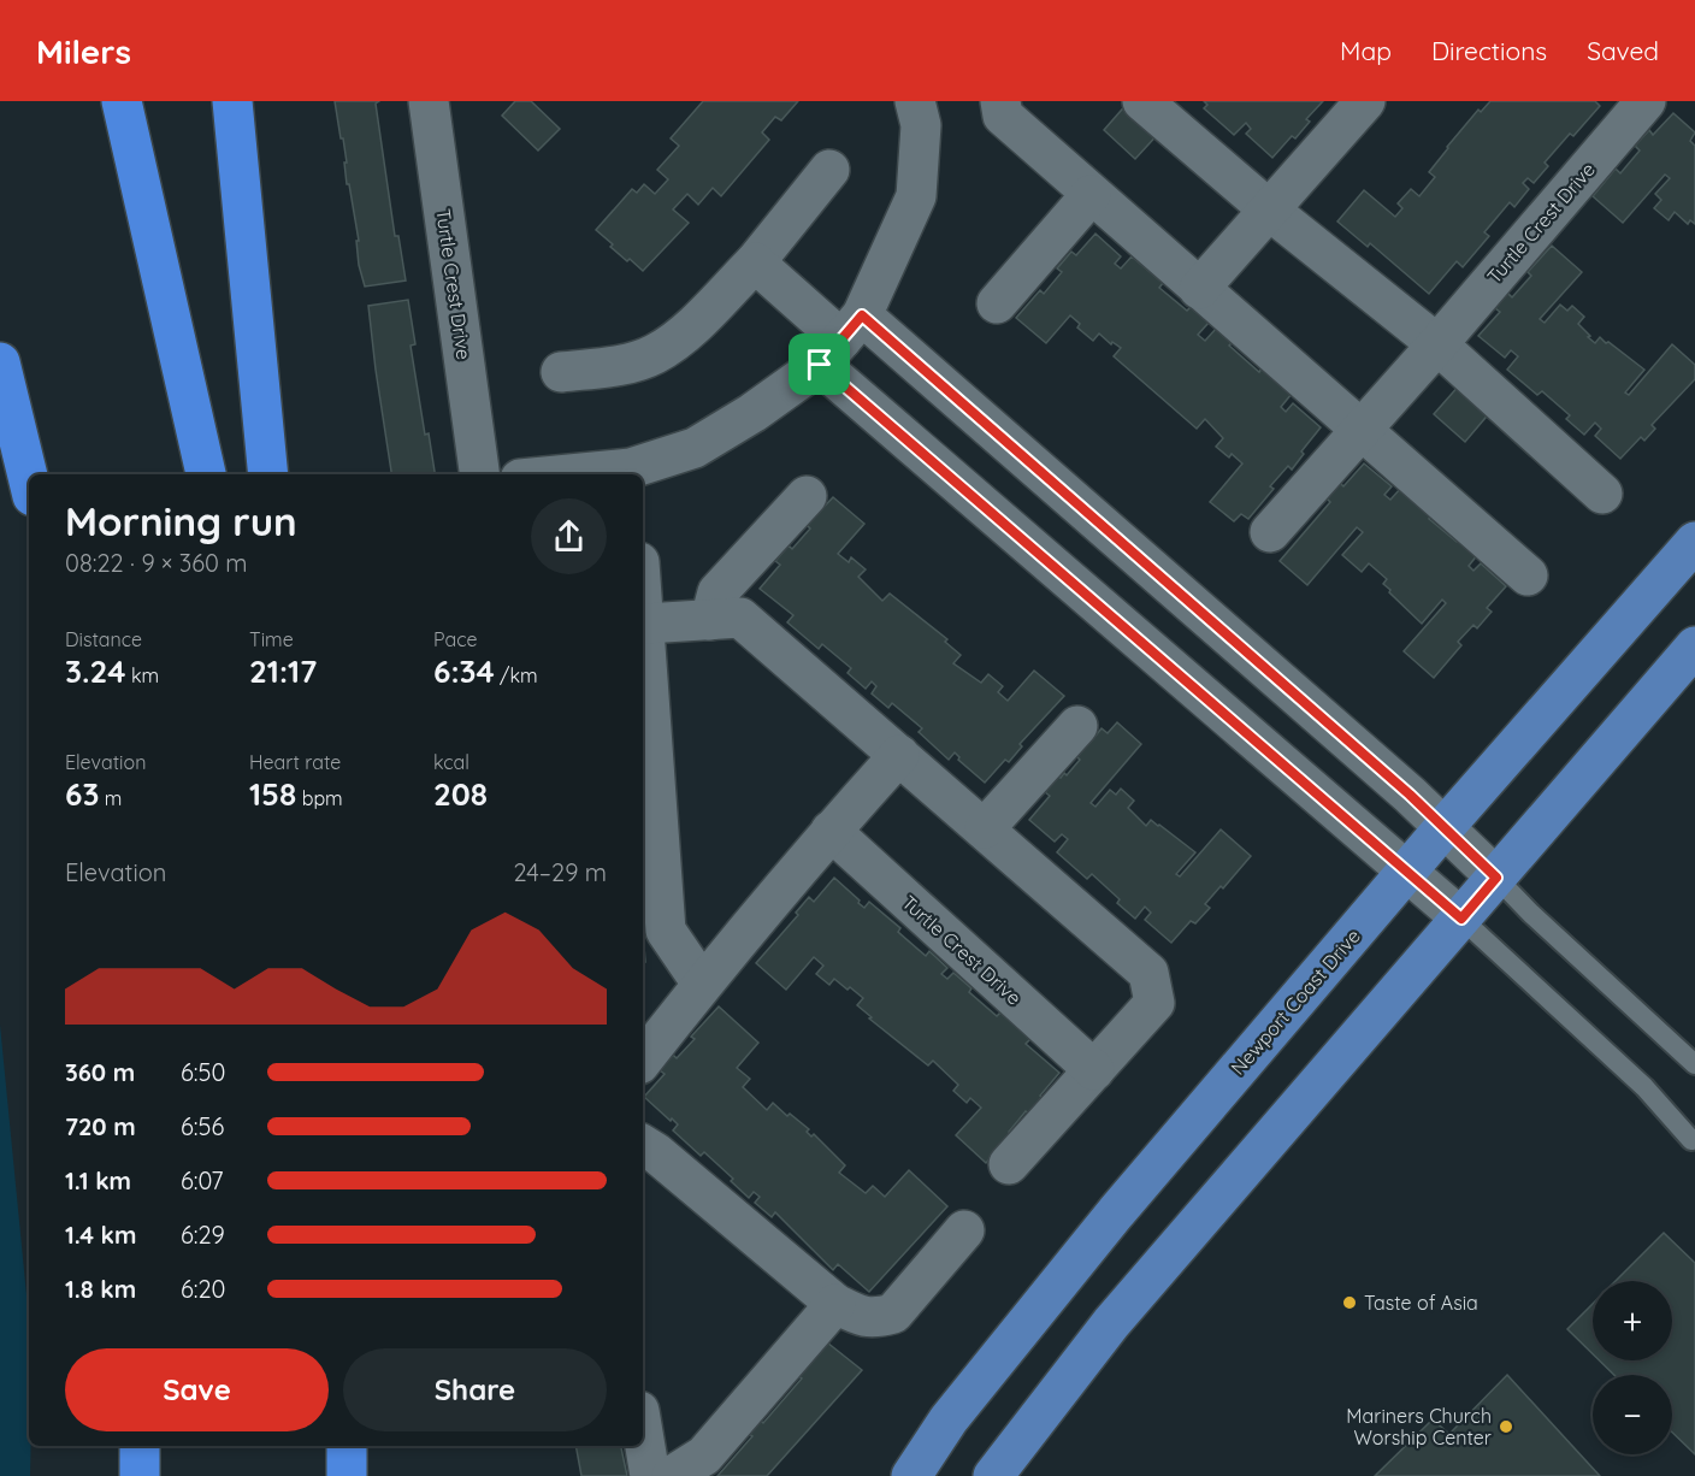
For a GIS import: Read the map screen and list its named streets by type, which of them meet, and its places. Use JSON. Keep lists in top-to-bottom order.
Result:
{
  "streets": {
    "main road": ["Newport Coast Drive"],
    "street": ["Turtle Crest Drive"]
  },
  "places": ["Taste of Asia", "Mariners Church Worship Center"],
  "page": {
    "header": "Milers",
    "nav": ["Map", "Directions", "Saved"],
    "heading": ["Morning run", "08:22 · 9 × 360 m"],
    "stats": [
      ["Distance", "3.24 km"],
      ["Time", "21:17"],
      ["Pace", "6:34 /km"],
      ["Elevation", "63 m"],
      ["Heart rate", "158 bpm"],
      ["kcal", "208"]
    ],
    "chart": ["Elevation", "24–29 m"],
    "list": [
      {
        "name": "360 m",
        "note": "6:50"
      },
      {
        "name": "720 m",
        "note": "6:56"
      },
      {
        "name": "1.1 km",
        "note": "6:07"
      },
      {
        "name": "1.4 km",
        "note": "6:29"
      },
      {
        "name": "1.8 km",
        "note": "6:20"
      }
    ],
    "map_buttons": ["+", "−"],
    "buttons": ["Save", "Share"]
  }
}
